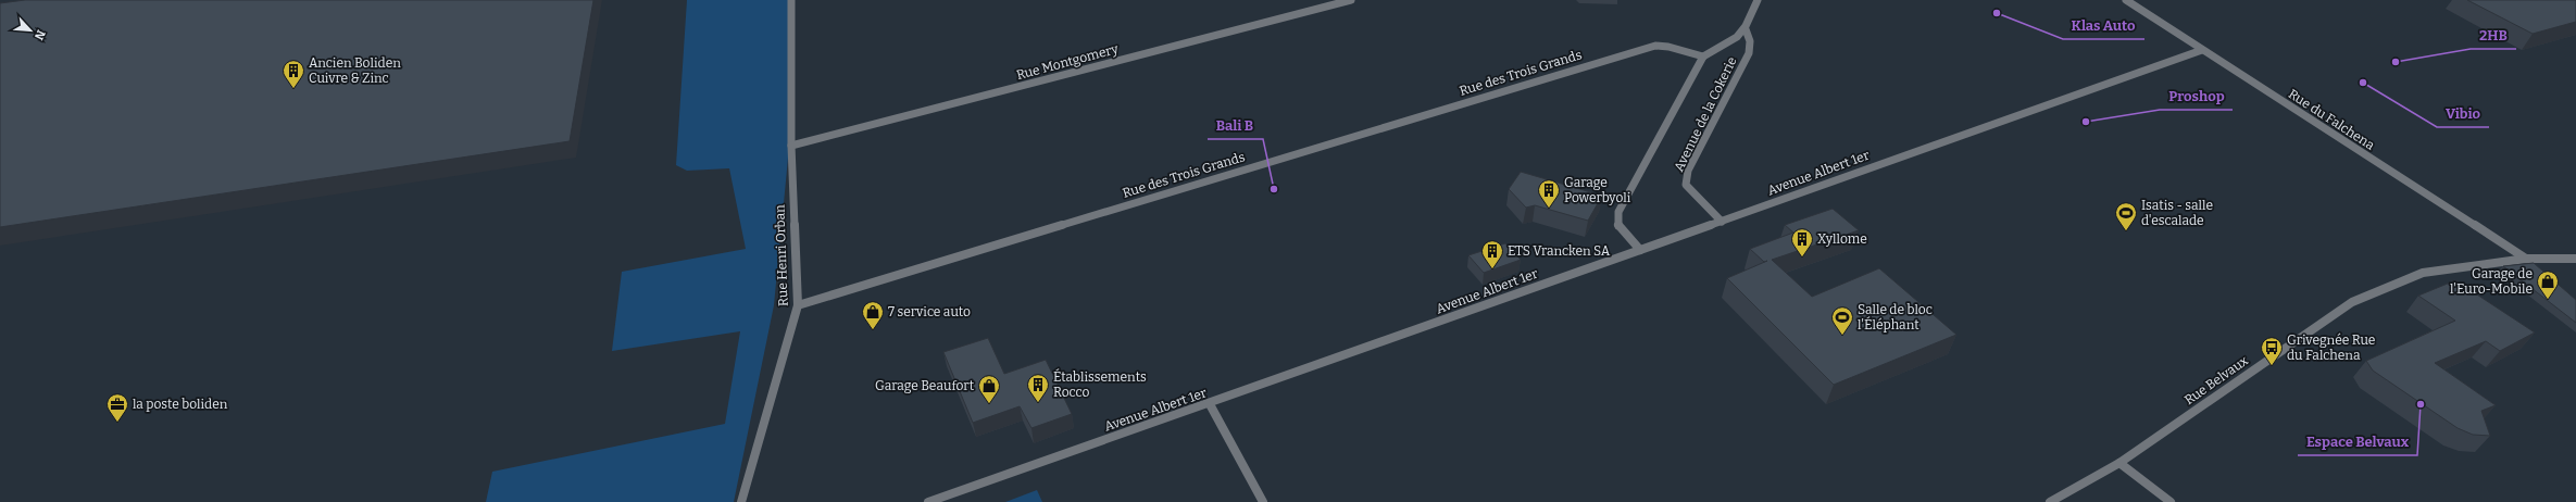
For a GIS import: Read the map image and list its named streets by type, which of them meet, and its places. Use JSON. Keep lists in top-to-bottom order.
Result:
{
  "streets": {
    "street": [
      "Rue Montgomery",
      "Rue des Trois Grands",
      "Avenue de la Cokerie",
      "Rue du Falchena",
      "Avenue Albert 1er",
      "Rue Henri Orban",
      "Rue Belvaux"
    ]
  },
  "crossings": [
    ["Rue Montgomery", "Rue Henri Orban"],
    ["Rue des Trois Grands", "Avenue de la Cokerie"],
    ["Rue des Trois Grands", "Rue Henri Orban"],
    ["Avenue de la Cokerie", "Avenue Albert 1er"],
    ["Rue du Falchena", "Avenue Albert 1er"],
    ["Rue du Falchena", "Rue Belvaux"]
  ],
  "places": {
    "other": [
      "Klas Auto",
      "2HB",
      "Vibio",
      "Proshop",
      "Bali B",
      "Espace Belvaux"
    ],
    "building": [
      "Ancien Boliden Cuivre & Zinc",
      "Garage Powerbyoli",
      "Xyllome",
      "ETS Vrancken SA",
      "Établissements Rocco"
    ],
    "sports": ["Isatis - salle d'escalade", "Salle de bloc l'Éléphant"],
    "shop": ["Garage de l'Euro-Mobile", "7 service auto", "Garage Beaufort"],
    "bus stop": ["Grivegnée Rue du Falchena"],
    "office": ["la poste boliden"]
  },
  "north": "bottom right"
}
